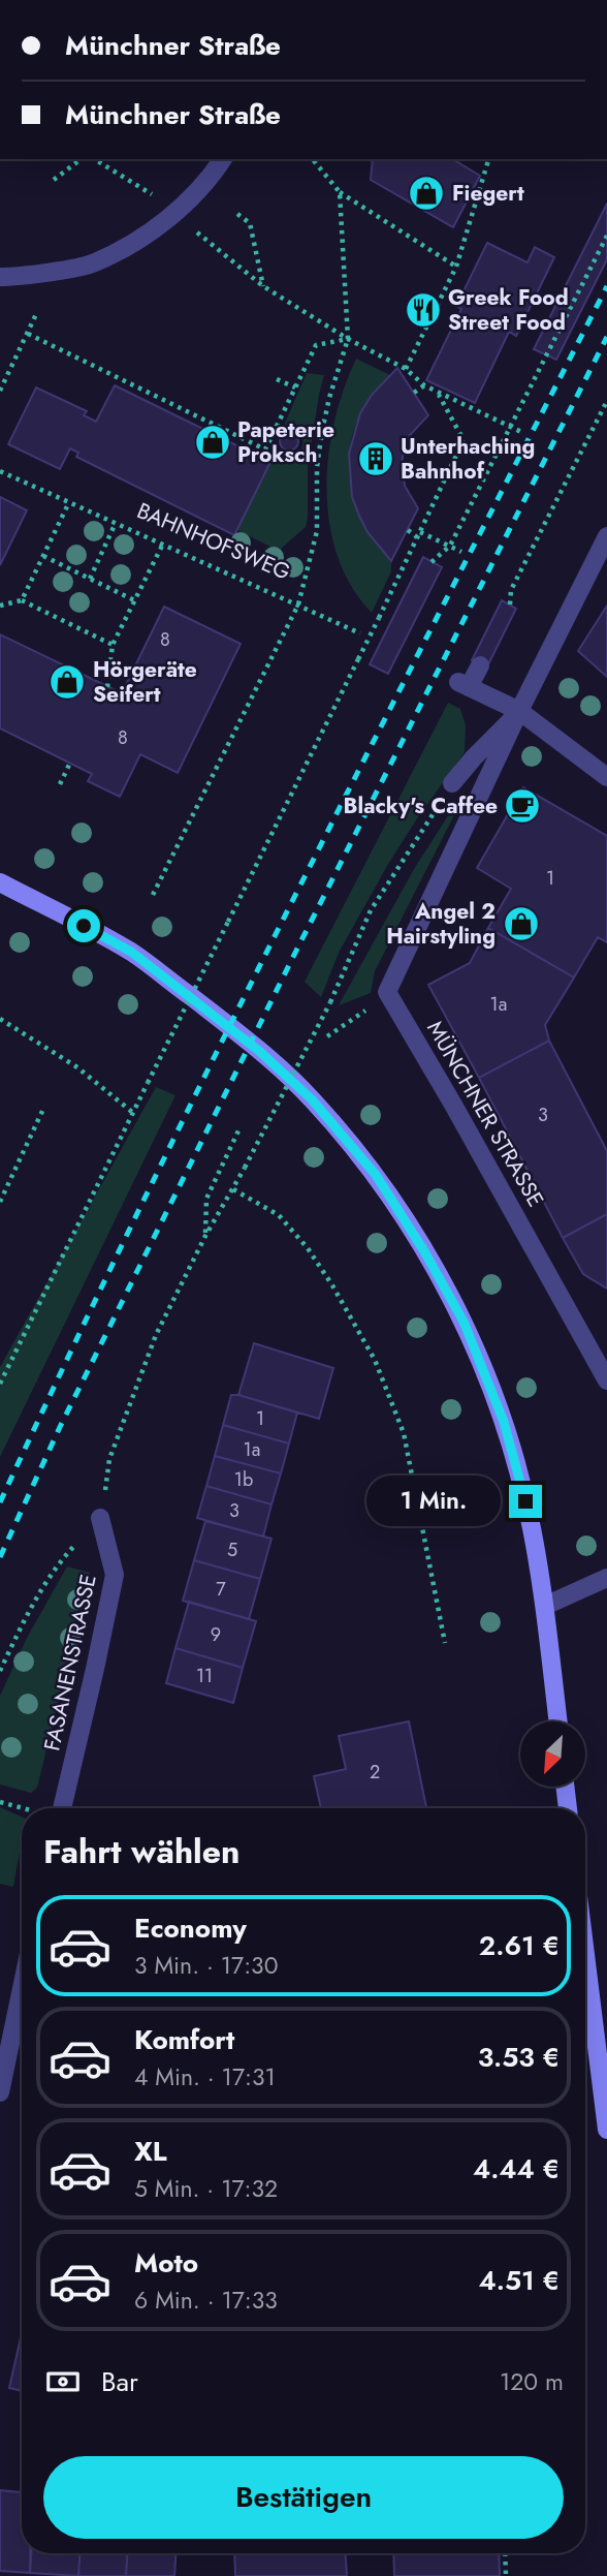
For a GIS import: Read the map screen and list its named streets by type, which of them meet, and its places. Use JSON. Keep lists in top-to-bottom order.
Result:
{
  "streets": {
    "street": ["MÜNCHNER STRASSE", "FASANENSTRASSE"],
    "path": ["BAHNHOFSWEG"]
  },
  "places": {
    "shop": [
      "Fiegert",
      "Papeterie Proksch",
      "Hörgeräte Seifert",
      "Angel 2 Hairstyling"
    ],
    "restaurant": ["Greek Food Street Food"],
    "building": ["Unterhaching Bahnhof"],
    "cafe": ["Blacky's Caffee"]
  },
  "house_numbers": [
    "8",
    "8",
    "1",
    "1a",
    "3",
    "1",
    "1a",
    "1b",
    "3",
    "5",
    "7",
    "9",
    "11",
    "2"
  ],
  "north": "bottom left",
  "page": {
    "banner": ["Münchner Straße", "Münchner Straße"],
    "bubble": "1 Min.",
    "heading": "Fahrt wählen",
    "list": [
      {
        "name": "Economy",
        "note": "3 Min. · 17:30",
        "value": "2.61 €"
      },
      {
        "name": "Komfort",
        "note": "4 Min. · 17:31",
        "value": "3.53 €"
      },
      {
        "name": "XL",
        "note": "5 Min. · 17:32",
        "value": "4.44 €"
      },
      {
        "name": "Moto",
        "note": "6 Min. · 17:33",
        "value": "4.51 €"
      }
    ],
    "pay": ["Bar", "120 m"],
    "buttons": "Bestätigen"
  }
}
